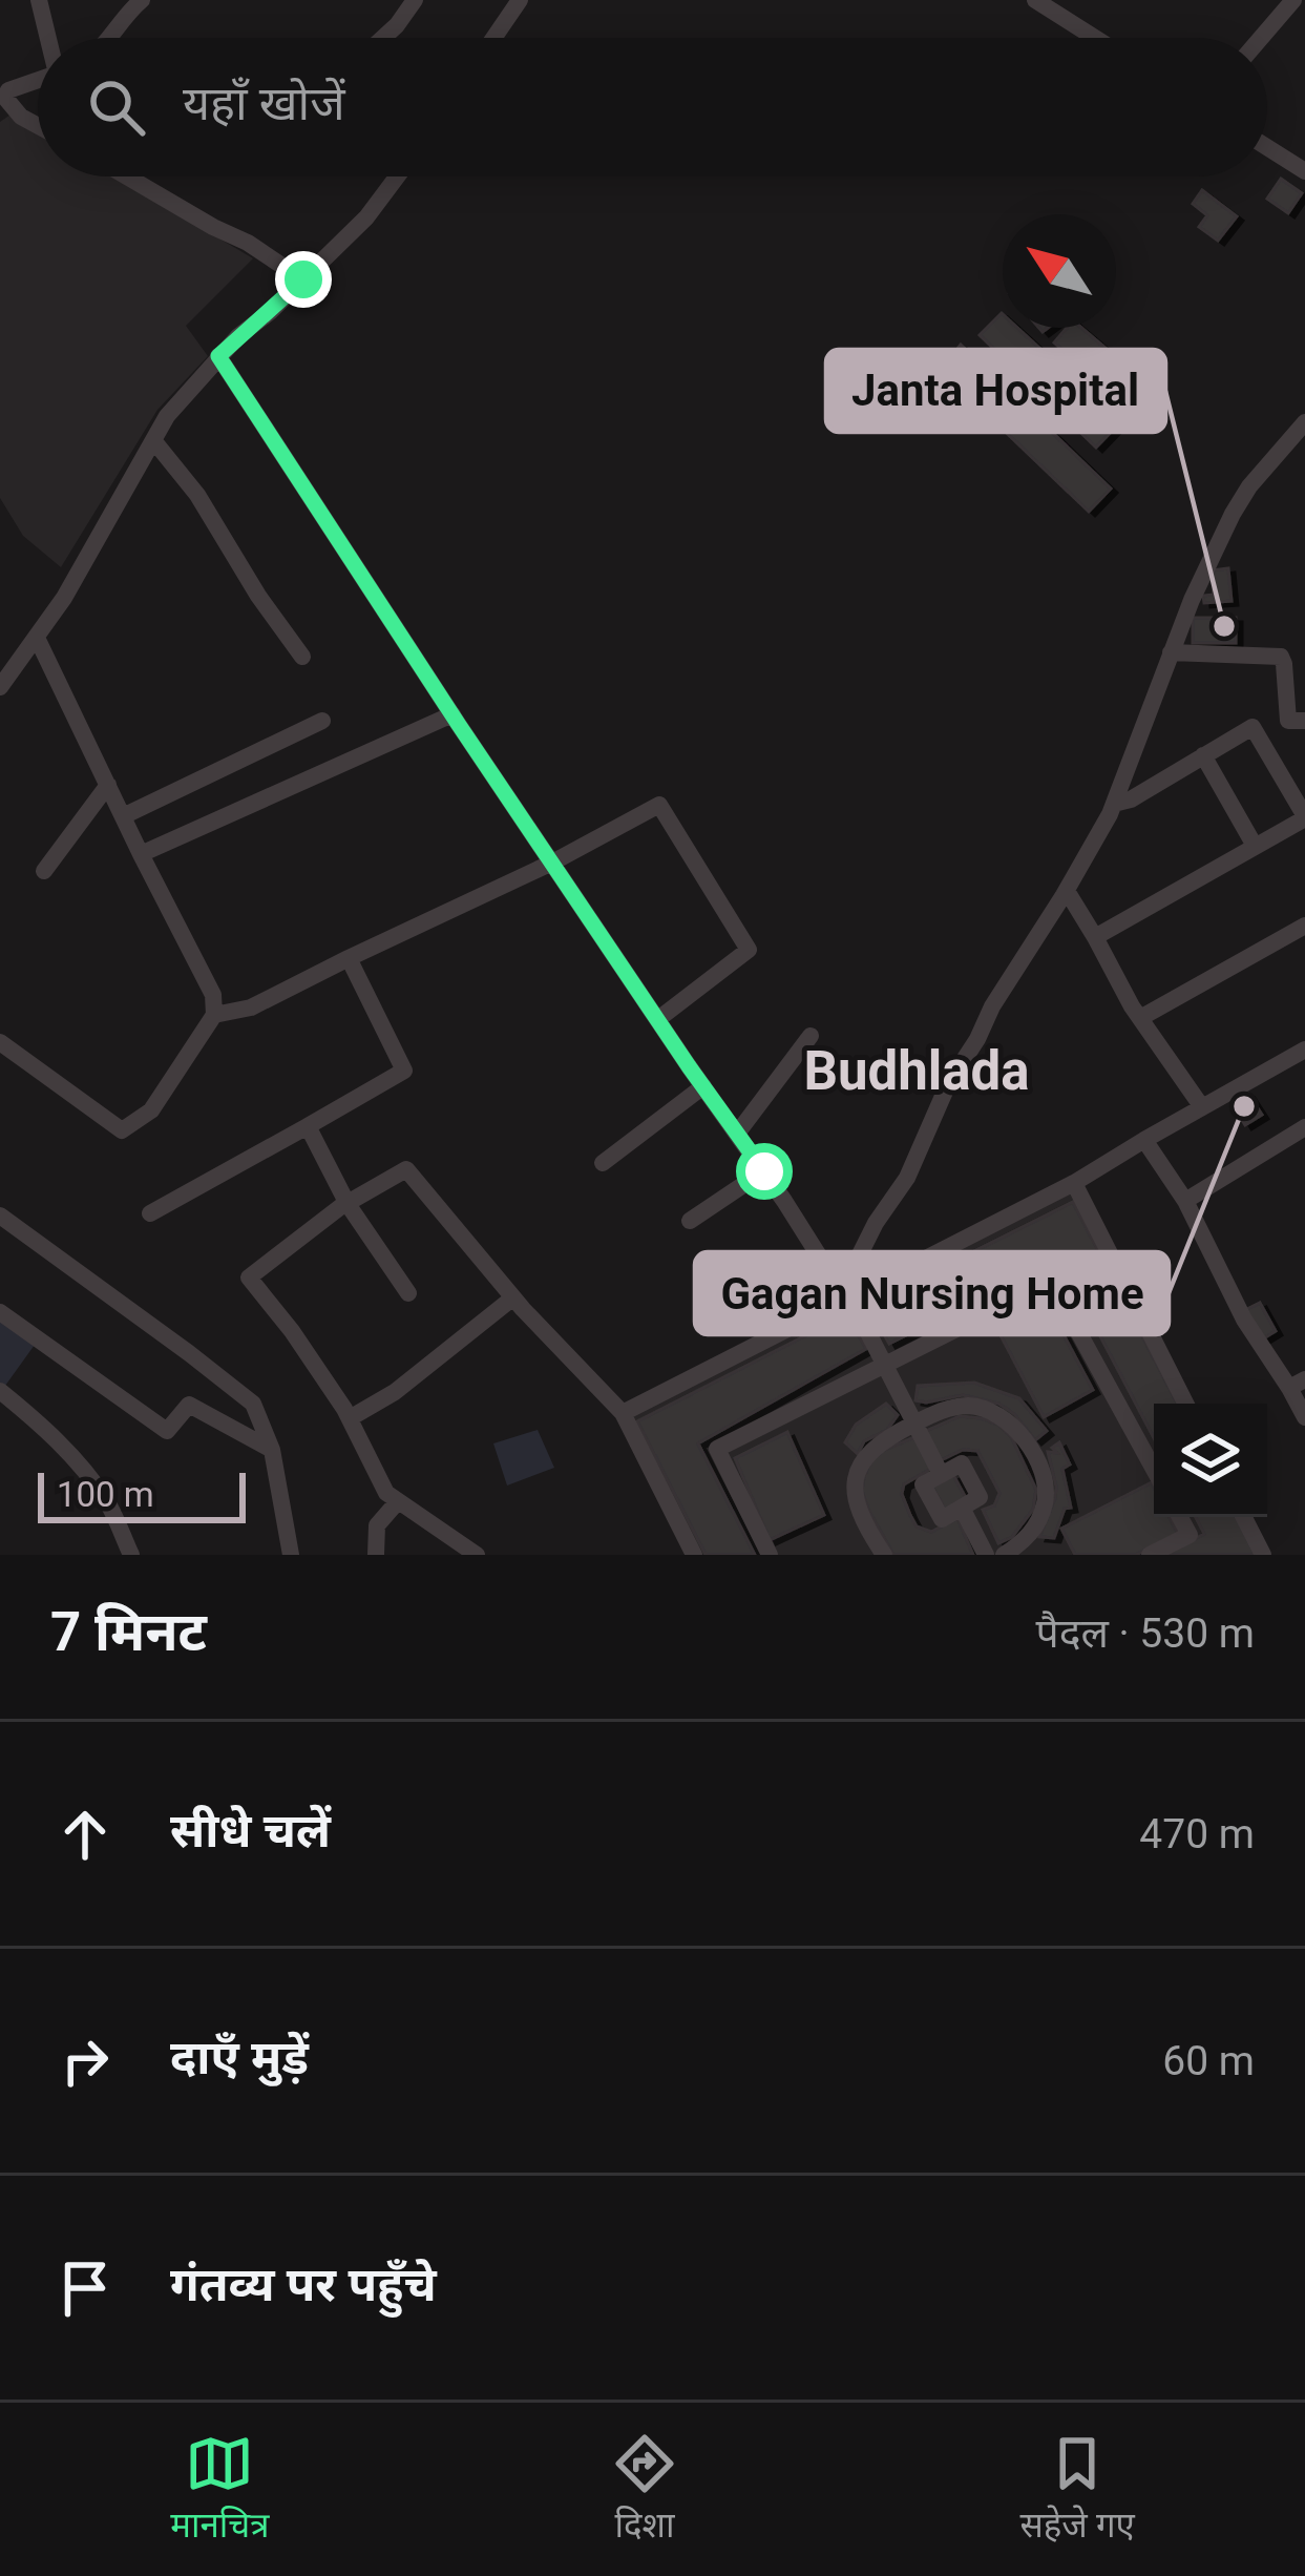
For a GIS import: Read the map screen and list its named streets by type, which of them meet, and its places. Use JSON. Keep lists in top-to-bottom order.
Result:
{
  "districts": ["Budhlada"],
  "places": ["Janta Hospital", "Gagan Nursing Home"],
  "scale_bar": "100 m",
  "north": "top left",
  "page": {
    "search": "यहाँ खोजें",
    "scale": "100 m",
    "heading": ["7 मिनट", "पैदल · 530 m"],
    "list": [
      ["सीधे चलें", "470 m"],
      ["दाएँ मुड़ें", "60 m"],
      "गंतव्य पर पहुँचे"
    ],
    "nav": ["मानचित्र", "दिशा", "सहेजे गए"]
  }
}
